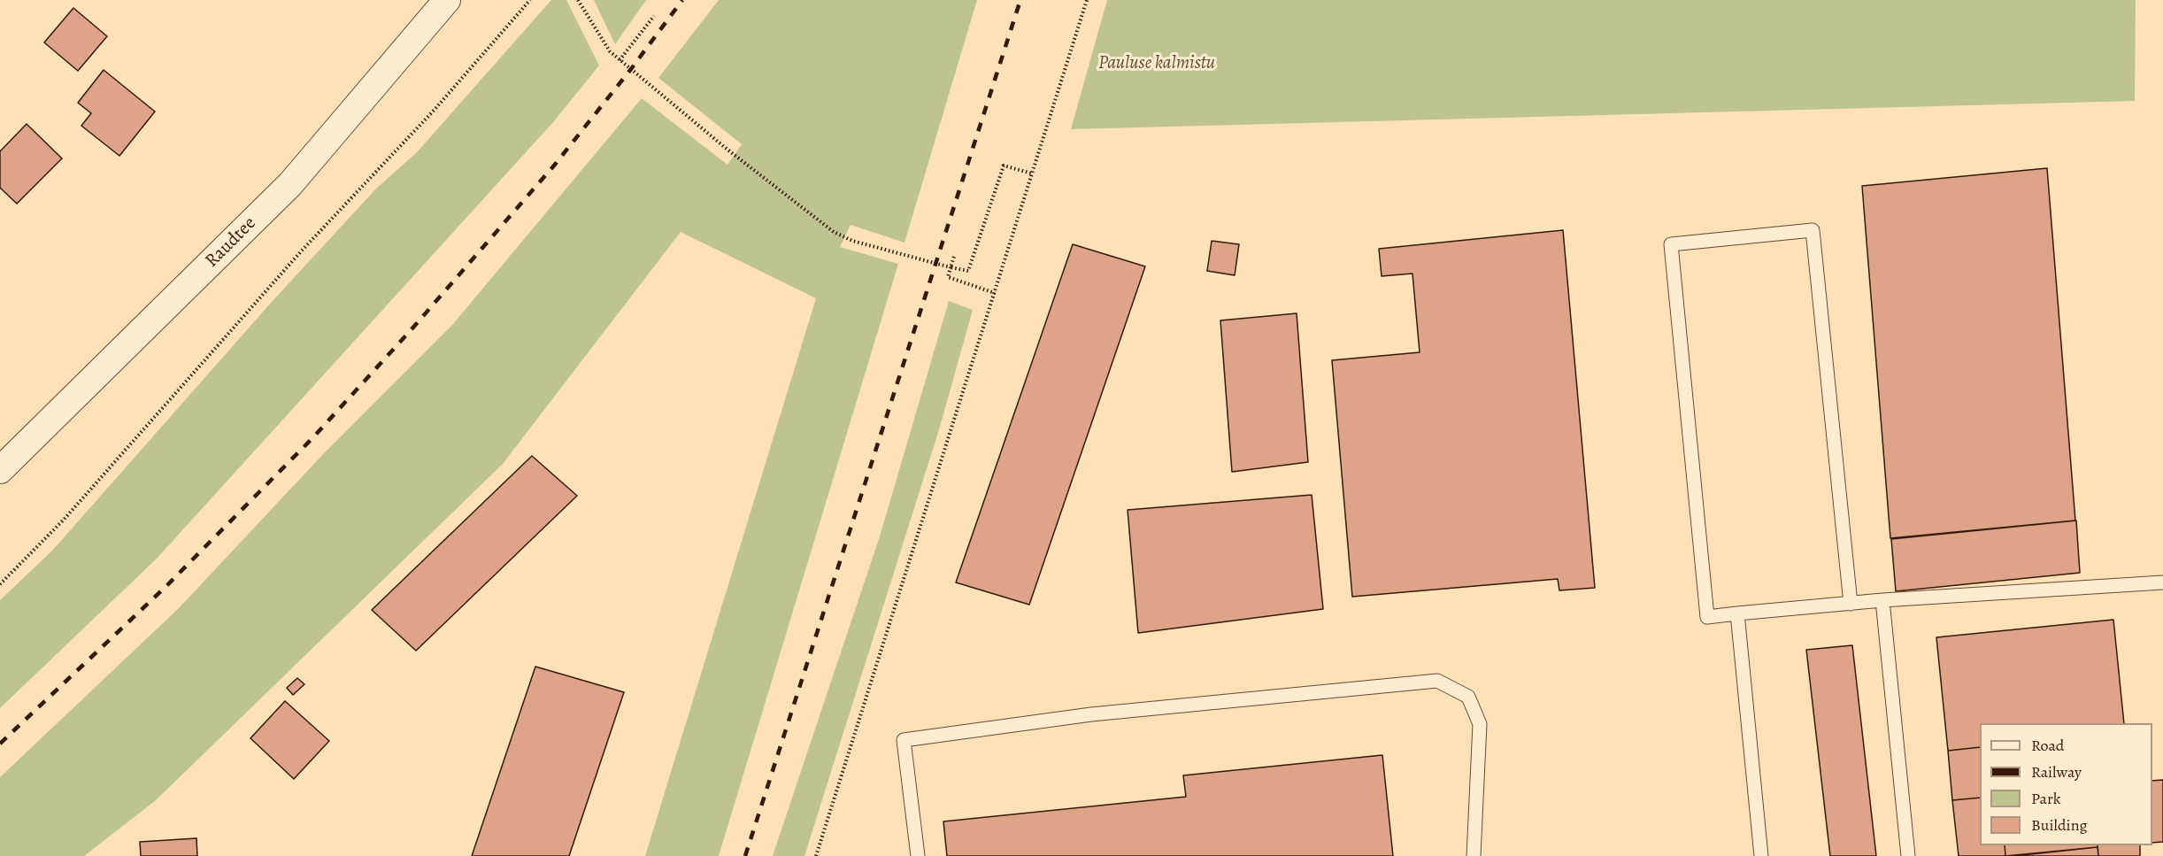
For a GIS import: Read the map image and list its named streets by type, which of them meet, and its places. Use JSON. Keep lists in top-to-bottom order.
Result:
{
  "streets": {
    "street": ["Raudtee"]
  },
  "parks": ["Pauluse kalmistu"],
  "legend": [
    "Road",
    "Railway",
    "Park",
    "Building"
  ]
}
